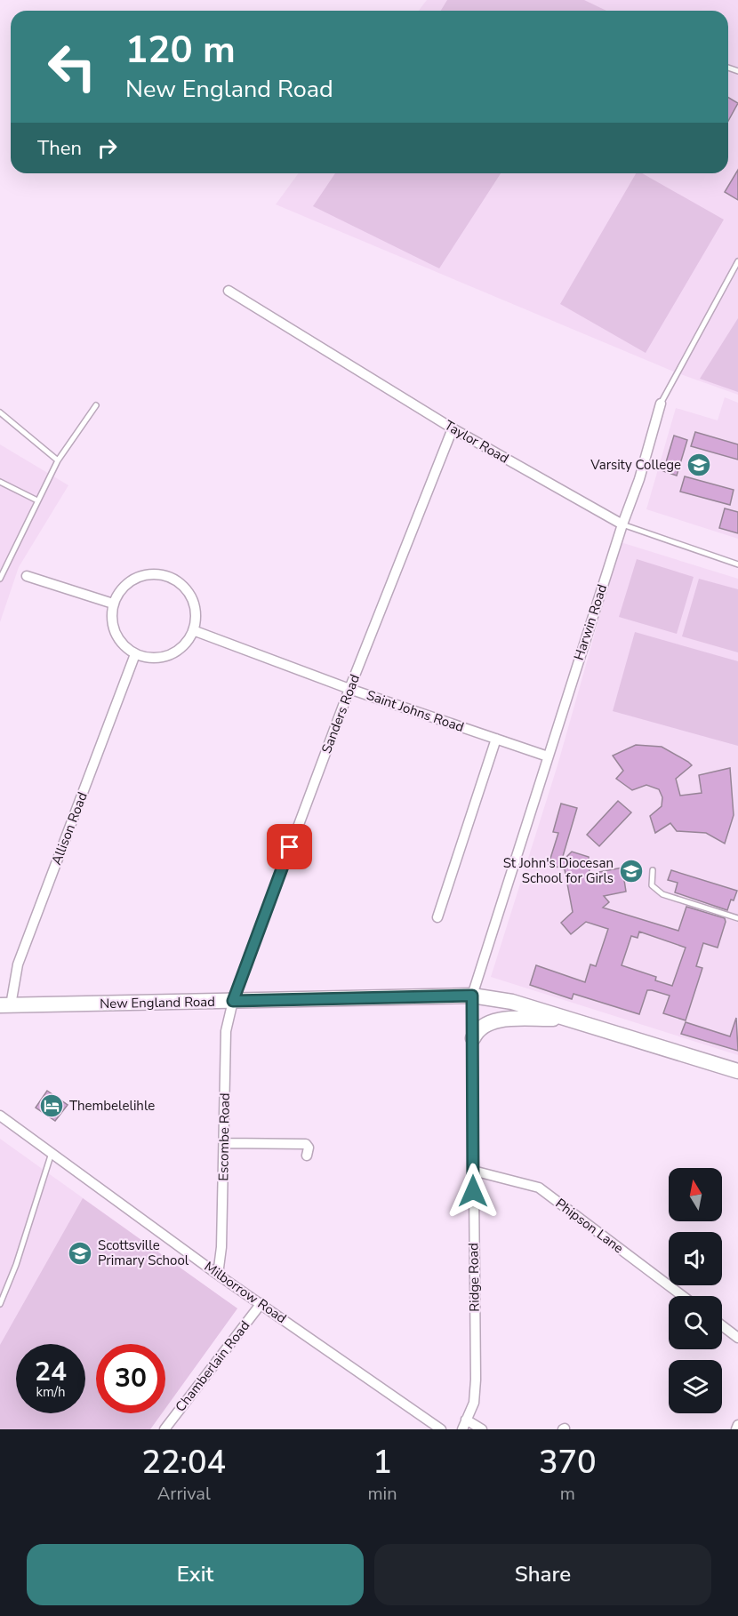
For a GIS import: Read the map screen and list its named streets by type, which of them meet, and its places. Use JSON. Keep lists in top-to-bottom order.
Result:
{
  "streets": {
    "street": [
      "Taylor Road",
      "Harwin Road",
      "Saint Johns Road",
      "Sanders Road",
      "Allison Road",
      "New England Road",
      "Escombe Road",
      "Phipson Lane",
      "Ridge Road",
      "Milborrow Road",
      "Chamberlain Road"
    ]
  },
  "crossings": [
    ["Taylor Road", "Harwin Road"],
    ["Taylor Road", "Sanders Road"],
    ["Harwin Road", "Saint Johns Road"],
    ["Harwin Road", "New England Road"],
    ["Harwin Road", "Ridge Road"],
    ["Saint Johns Road", "Sanders Road"],
    ["Saint Johns Road", "Allison Road"],
    ["Sanders Road", "New England Road"],
    ["Sanders Road", "Escombe Road"],
    ["Allison Road", "New England Road"],
    ["New England Road", "Escombe Road"],
    ["New England Road", "Ridge Road"],
    ["Escombe Road", "Milborrow Road"],
    ["Phipson Lane", "Ridge Road"],
    ["Milborrow Road", "Chamberlain Road"]
  ],
  "places": {
    "school or university": ["Varsity College", "St John's Diocesan School for Girls", "Scottsville Primary School"],
    "hotel": ["Thembelelihle"]
  },
  "north": "top",
  "page": {
    "turn": ["120 m", "New England Road"],
    "then": "Then",
    "speed": "24 km/h",
    "limit": "30",
    "eta": [
      "22:04",
      "Arrival",
      "1",
      "min",
      "370",
      "m"
    ],
    "buttons": ["Exit", "Share"]
  }
}
